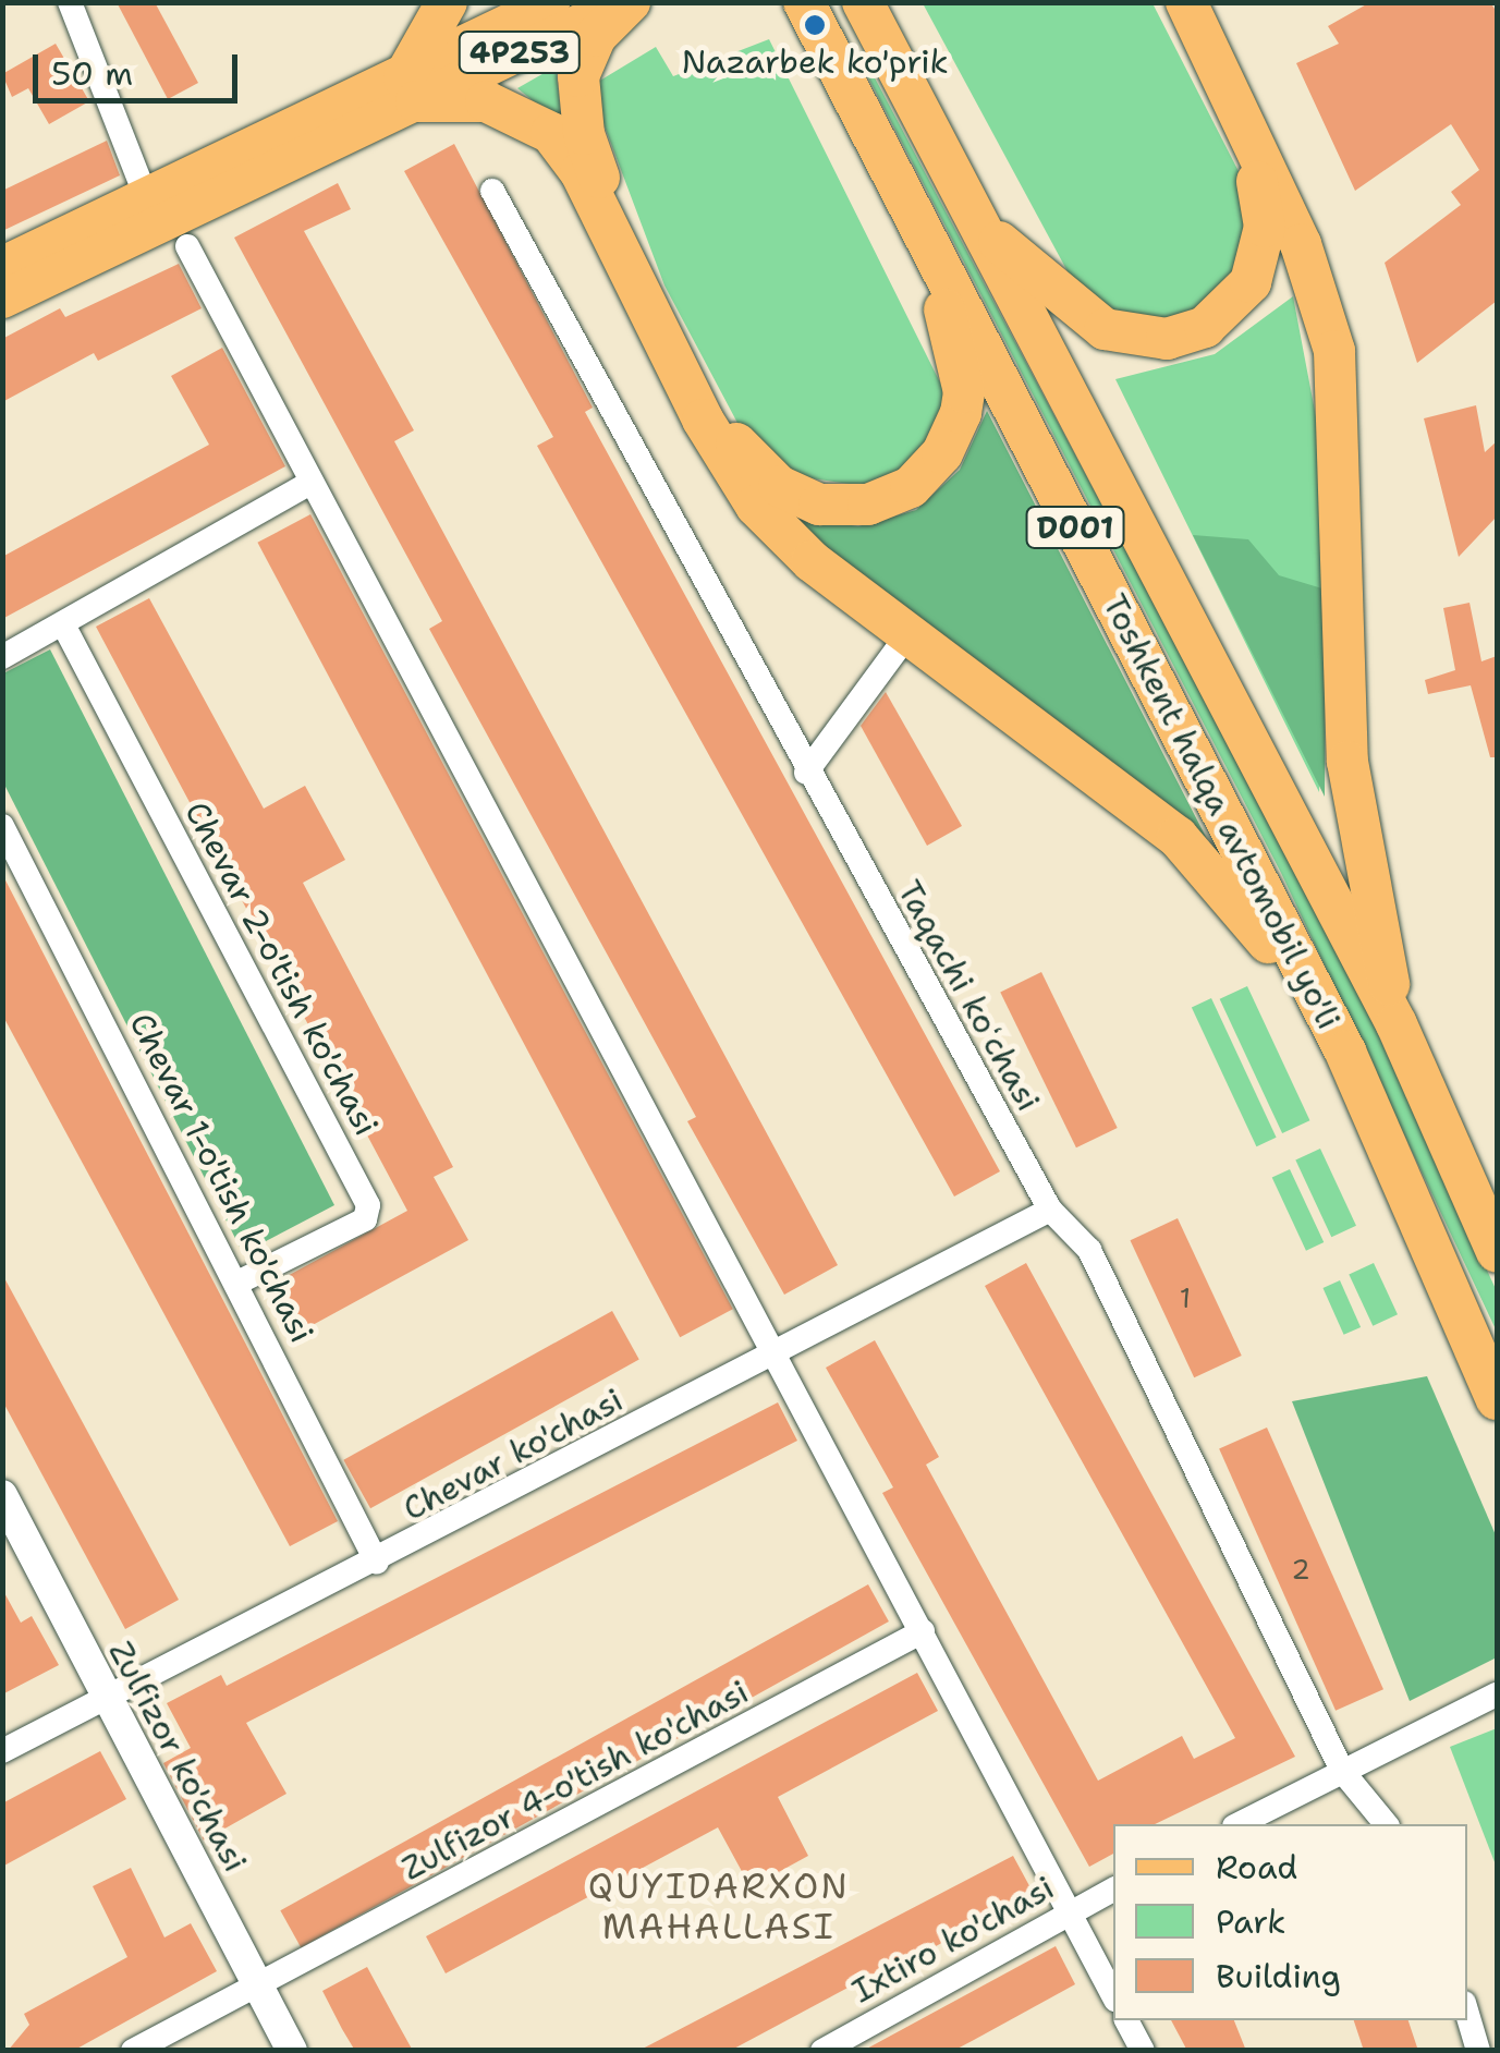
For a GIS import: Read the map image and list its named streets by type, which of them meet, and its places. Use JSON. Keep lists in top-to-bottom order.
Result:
{
  "streets": {
    "highway": ["D001", "Toshkent halqa avtomobil yo'li"],
    "main road": ["4Р253"],
    "street": [
      "Chevar 2-o'tish ko'chasi",
      "Taqachi koʻchasi",
      "Chevar 1-o'tish ko'chasi",
      "Chevar ko'chasi",
      "Zulfizor ko'chasi",
      "Zulfizor 4-o'tish ko'chasi",
      "Ixtiro ko'chasi"
    ]
  },
  "crossings": [
    ["Chevar 2-o'tish ko'chasi", "Chevar 1-o'tish ko'chasi"],
    ["Taqachi koʻchasi", "Chevar ko'chasi"],
    ["Chevar 1-o'tish ko'chasi", "Chevar ko'chasi"],
    ["Chevar ko'chasi", "Zulfizor ko'chasi"],
    ["Zulfizor ko'chasi", "Zulfizor 4-o'tish ko'chasi"]
  ],
  "districts": ["QUYIDARXON MAHALLASI"],
  "places": ["Nazarbek ko'prik"],
  "house_numbers": ["1", "2"],
  "legend": ["Road", "Park", "Building"],
  "scale_bar": "50 m"
}
